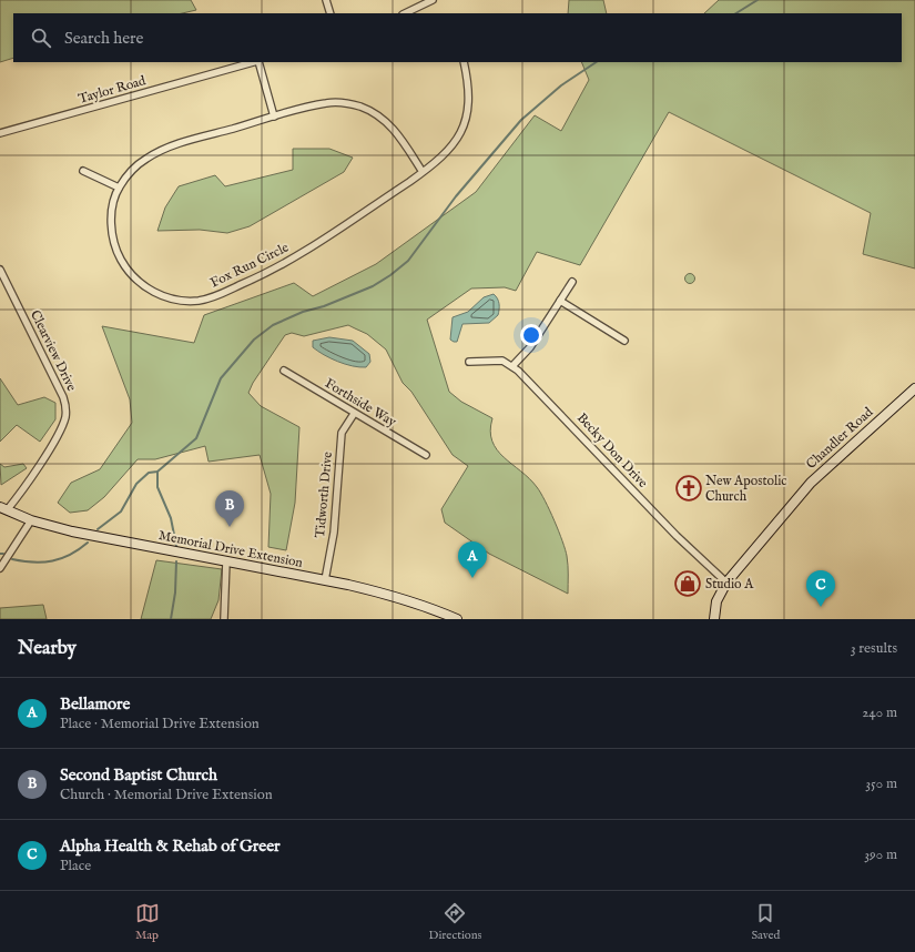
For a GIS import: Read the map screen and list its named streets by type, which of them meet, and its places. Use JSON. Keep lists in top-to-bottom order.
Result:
{
  "streets": {
    "street": [
      "Taylor Road",
      "Fox Run Circle",
      "Clearview Drive",
      "Forthside Way",
      "Chandler Road",
      "Becky Don Drive",
      "Tidworth Drive",
      "Memorial Drive Extension"
    ]
  },
  "crossings": [
    ["Clearview Drive", "Memorial Drive Extension"],
    ["Forthside Way", "Tidworth Drive"],
    ["Chandler Road", "Becky Don Drive"],
    ["Tidworth Drive", "Memorial Drive Extension"]
  ],
  "places": {
    "church": ["New Apostolic Church"],
    "shop": ["Studio A"]
  },
  "page": {
    "search": "Search here",
    "pins": ["B", "A", "C"],
    "heading": ["Nearby", "3 results"],
    "list": [
      {
        "mark": "A",
        "name": "Bellamore",
        "note": "Place · Memorial Drive Extension",
        "value": "240 m"
      },
      {
        "mark": "B",
        "name": "Second Baptist Church",
        "note": "Church · Memorial Drive Extension",
        "value": "350 m"
      },
      {
        "mark": "C",
        "name": "Alpha Health & Rehab of Greer",
        "note": "Place",
        "value": "390 m"
      }
    ],
    "nav": ["Map", "Directions", "Saved"]
  }
}
